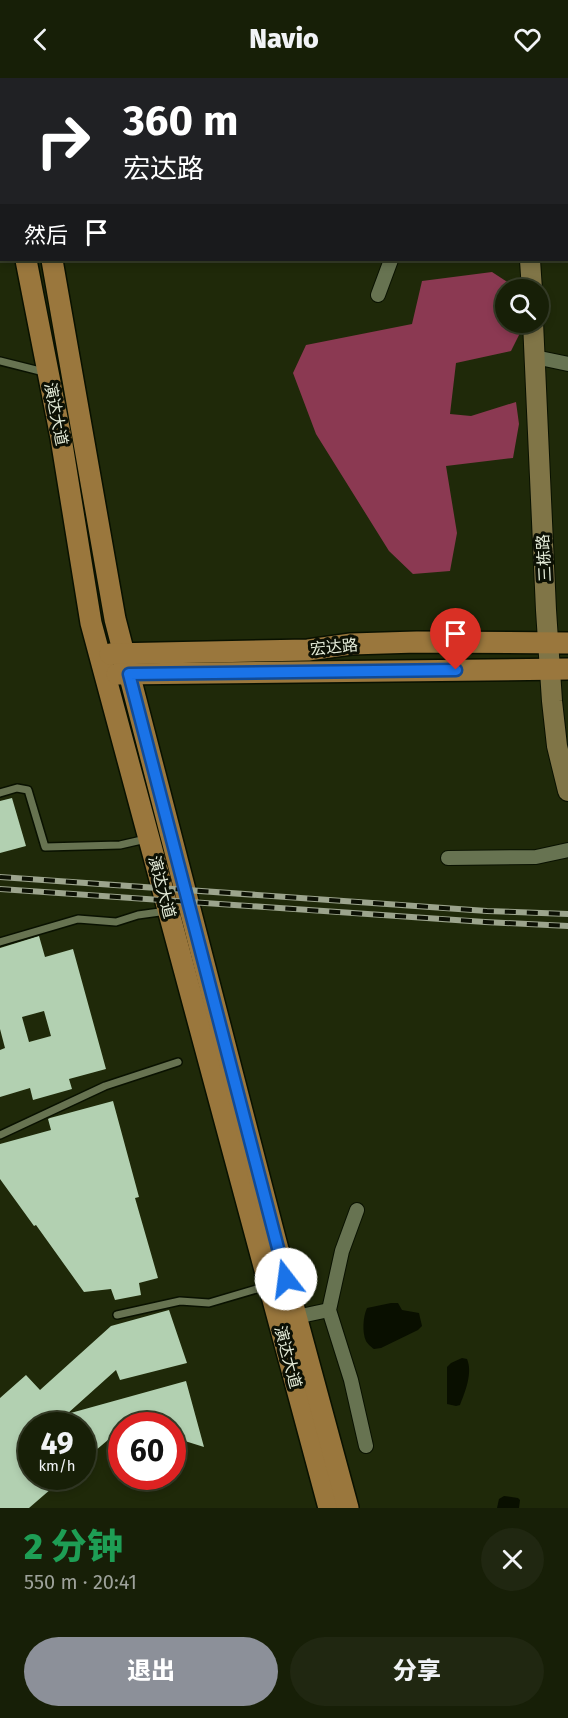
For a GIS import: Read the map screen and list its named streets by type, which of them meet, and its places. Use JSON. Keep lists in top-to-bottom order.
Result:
{
  "streets": {
    "main road": ["演达大道", "三栋路", "宏达路"]
  },
  "crossings": [
    ["演达大道", "宏达路"],
    ["三栋路", "宏达路"]
  ],
  "page": {
    "header": "Navio",
    "turn": ["360 m", "宏达路"],
    "then": "然后",
    "speed": "49 km/h",
    "limit": "60",
    "heading": ["2 分钟", "550 m · 20:41"],
    "buttons": ["退出", "分享"]
  }
}
